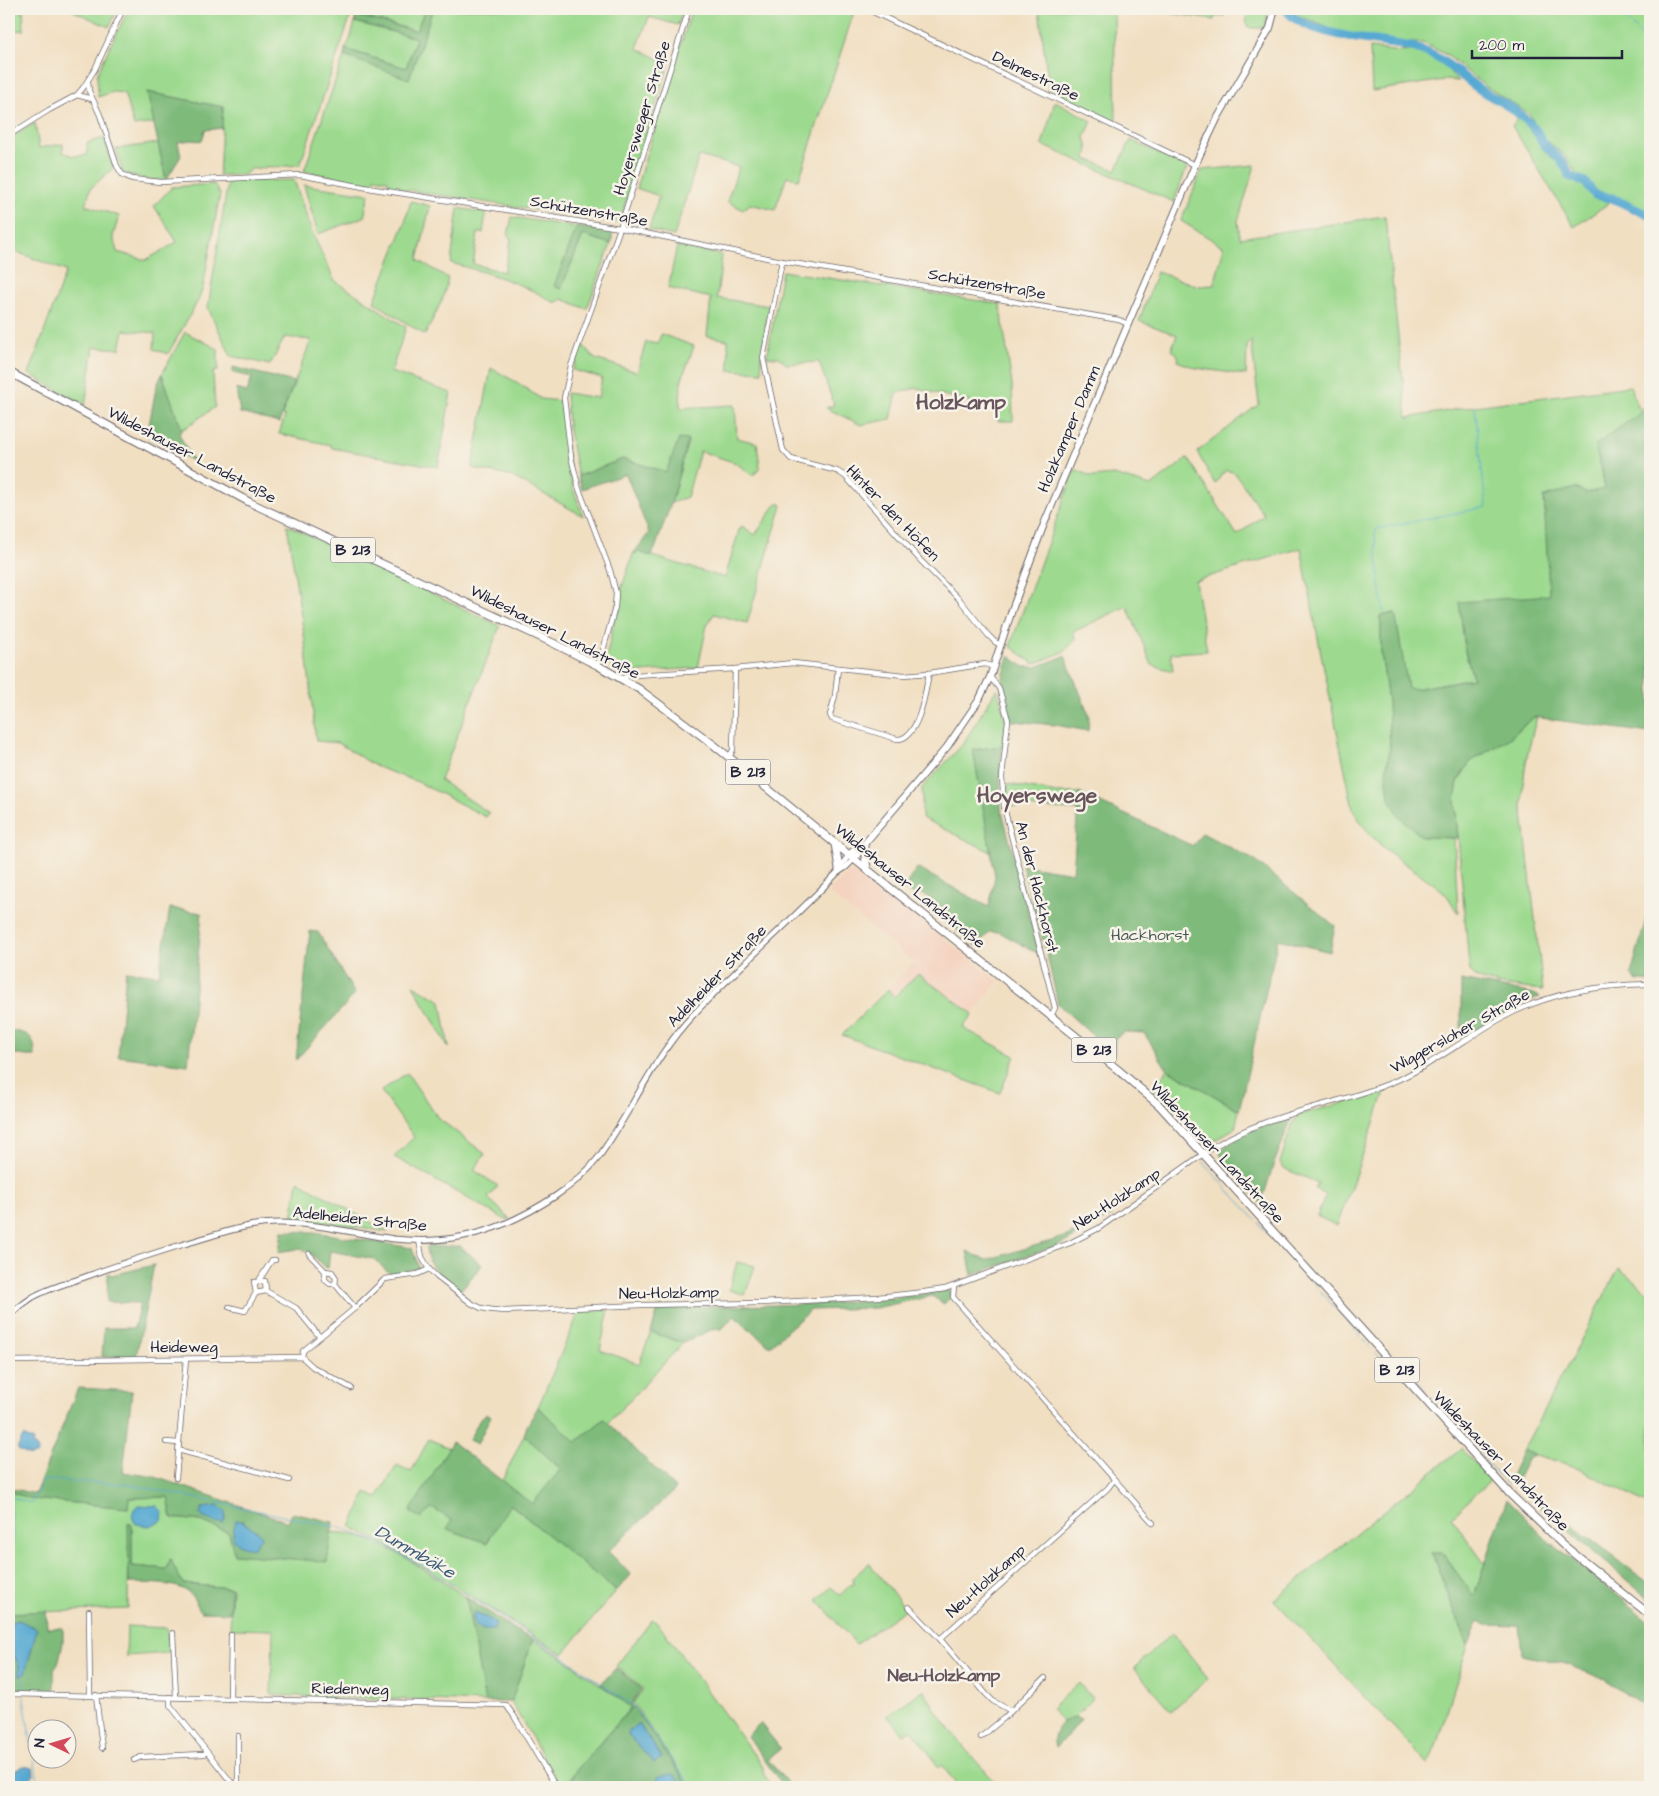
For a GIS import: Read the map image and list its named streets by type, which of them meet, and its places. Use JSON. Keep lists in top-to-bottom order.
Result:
{
  "streets": {
    "main road": ["Holzkamper Damm", "Wildeshauser Landstraße", "B 213"],
    "street": [
      "Delmestraße",
      "Hoyersweger Straße",
      "Schützenstraße",
      "Hinter den Höfen",
      "An der Hackhorst",
      "Adelheider Straße",
      "Wiggersloher Straße",
      "Neu-Holzkamp",
      "Heideweg",
      "Riedenweg"
    ]
  },
  "crossings": [
    ["Delmestraße", "Holzkamper Damm"],
    ["Hoyersweger Straße", "Schützenstraße"],
    ["Hoyersweger Straße", "Wildeshauser Landstraße"],
    ["Schützenstraße", "Holzkamper Damm"],
    ["Schützenstraße", "Hinter den Höfen"],
    ["Holzkamper Damm", "Wildeshauser Landstraße"],
    ["Holzkamper Damm", "Hinter den Höfen"],
    ["Holzkamper Damm", "An der Hackhorst"],
    ["Holzkamper Damm", "Adelheider Straße"],
    ["Wildeshauser Landstraße", "An der Hackhorst"],
    ["Wildeshauser Landstraße", "Adelheider Straße"],
    ["Wildeshauser Landstraße", "Wiggersloher Straße"],
    ["Wildeshauser Landstraße", "Neu-Holzkamp"],
    ["Wiggersloher Straße", "Neu-Holzkamp"]
  ],
  "districts": ["Holzkamp", "Hoyerswege", "Neu-Holzkamp"],
  "water": ["Dummbäke"],
  "parks": ["Hackhorst"],
  "scale_bar": "200 m",
  "north": "left"
}
